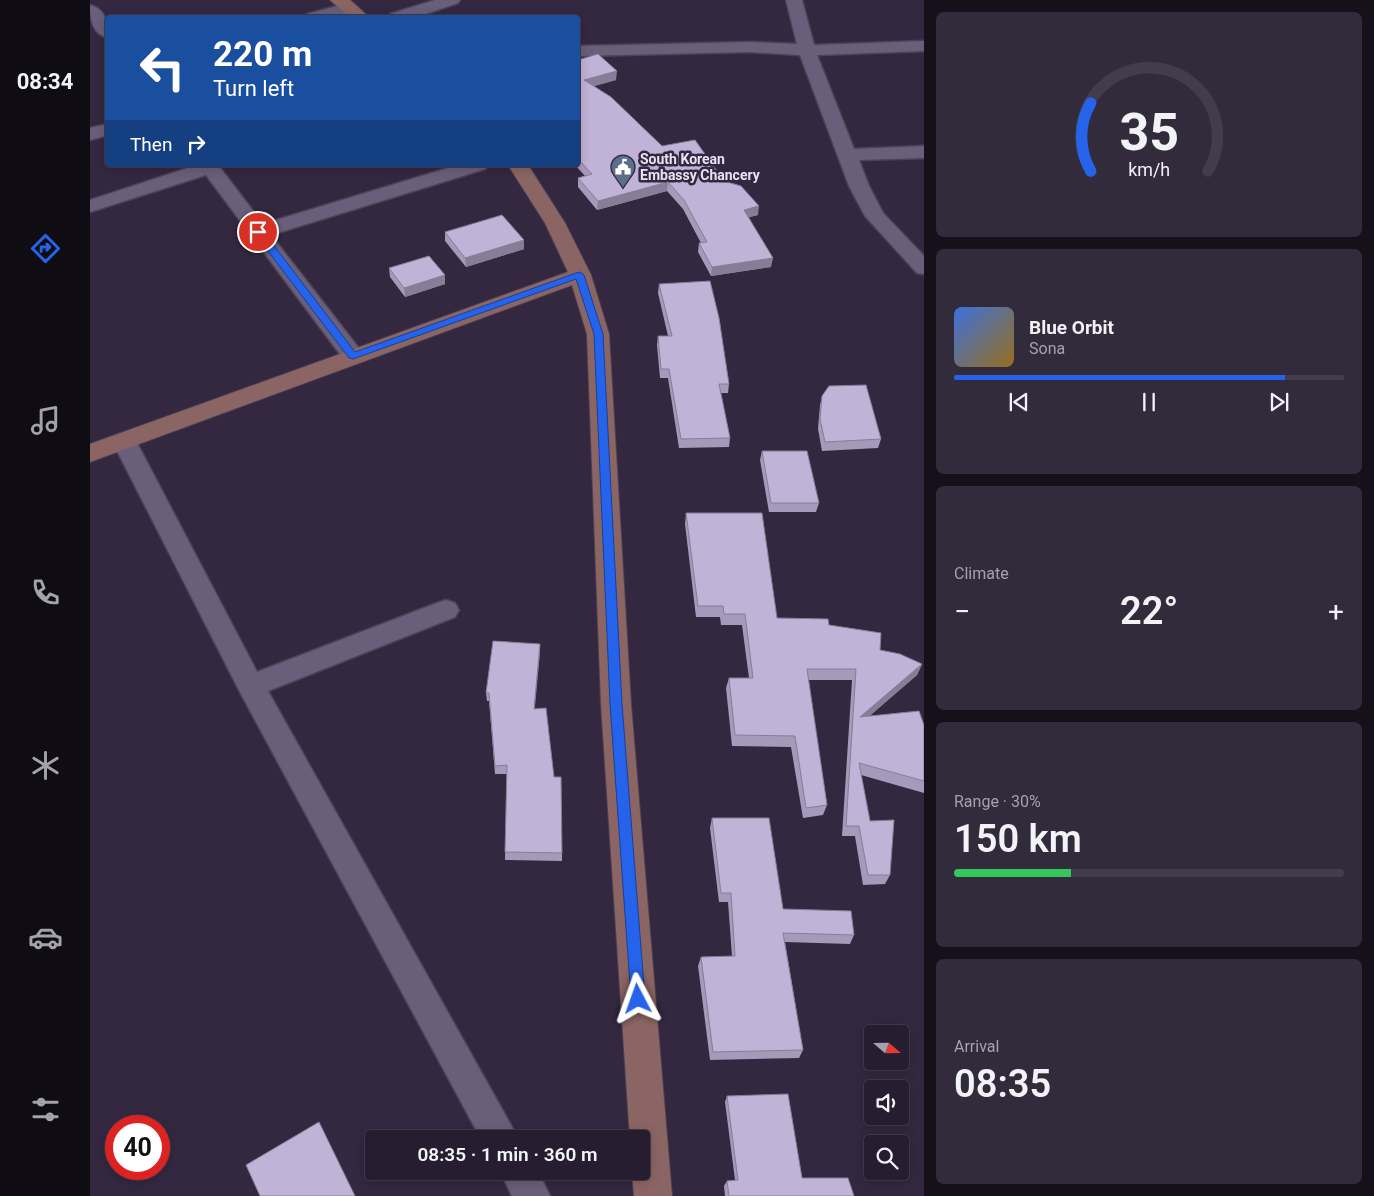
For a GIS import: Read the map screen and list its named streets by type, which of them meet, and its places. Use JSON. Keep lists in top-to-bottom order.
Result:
{
  "places": {
    "public building": ["South Korean Embassy Chancery"]
  },
  "north": "right",
  "page": {
    "tabs": "08:34",
    "turn": ["220 m", "Turn left"],
    "then": "Then",
    "song": ["Blue Orbit", "Sona"],
    "tile": [
      "Climate",
      ["Range · 30%", "150 km"],
      ["Arrival", "08:35"]
    ],
    "heat": ["−", "22°", "+"],
    "limit": "40",
    "trip": "08:35 · 1 min · 360 m",
    "gauge": ["35", "km/h"]
  }
}
